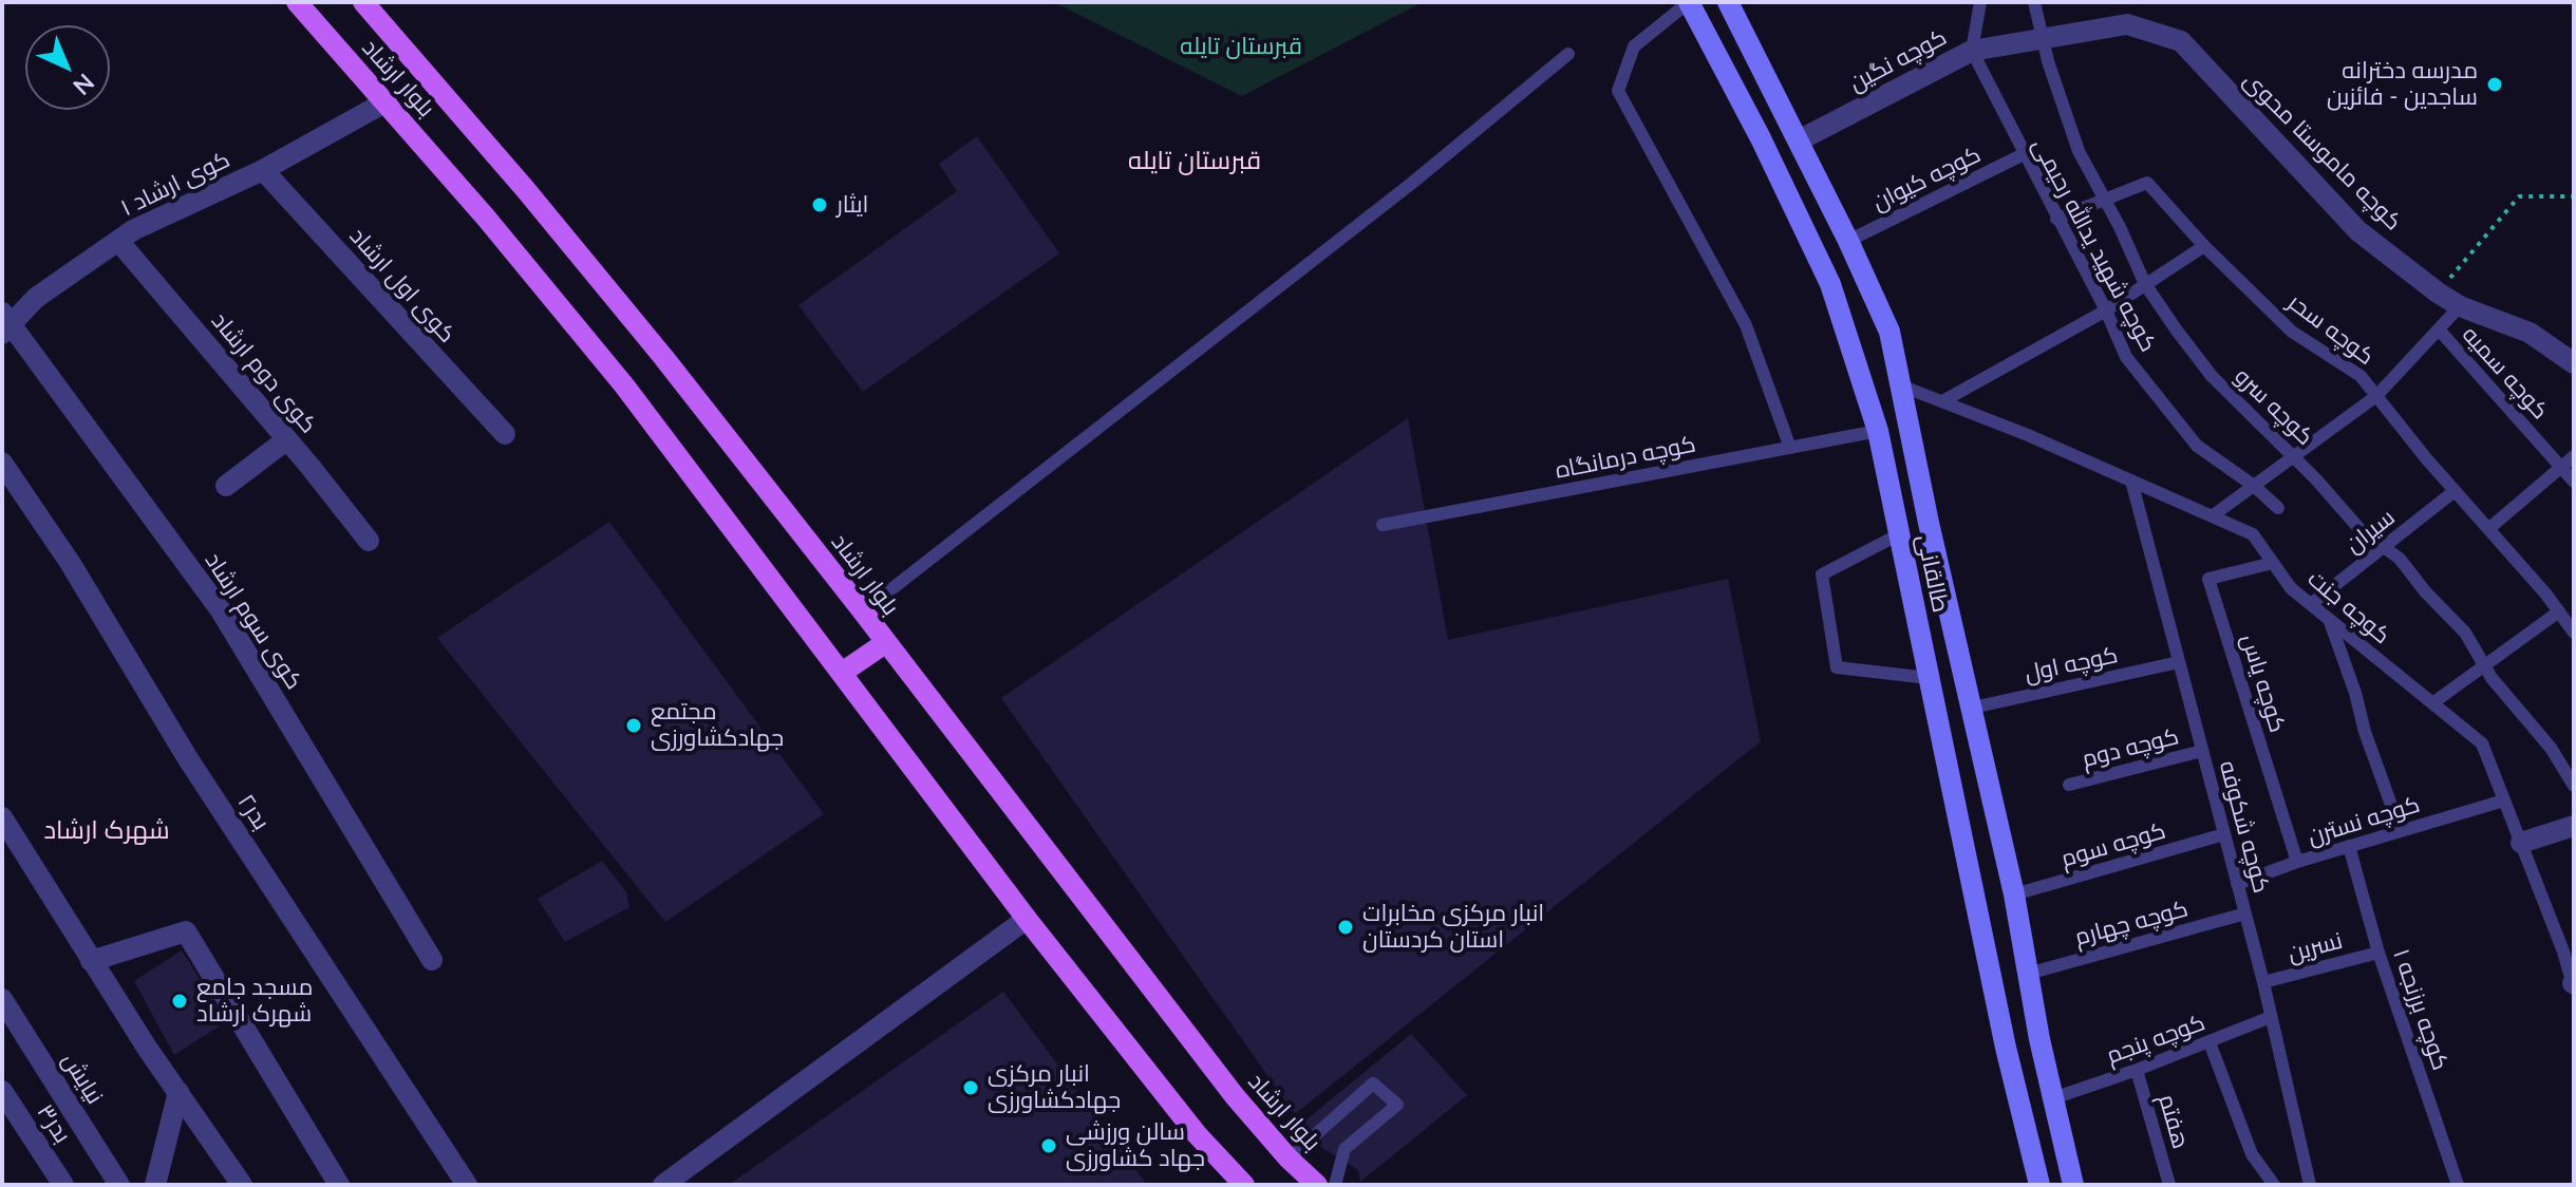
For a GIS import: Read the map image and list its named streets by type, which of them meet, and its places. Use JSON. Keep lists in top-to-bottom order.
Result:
{
  "streets": {
    "main road": ["بلوار ارشاد", "طالقانی"],
    "street": [
      "کوچه نگین",
      "کوچه ماموستا محوی",
      "کوی ارشاد ۱",
      "کوی اول ارشاد",
      "کوی دوم ارشاد",
      "کوی سوم ارشاد",
      "بدر۲",
      "نیایش",
      "بدر۳"
    ],
    "lane": [
      "کوچه کیوان",
      "کوچه شهید یدالله رحیمی",
      "کوچه سحر",
      "کوچه سمیه",
      "کوچه سرو",
      "کوچه درمانگاه",
      "سیران",
      "کوچه جنت",
      "کوچه اول",
      "کوچه یاس",
      "کوچه دوم",
      "کوچه نسترن",
      "کوچه شکوفه",
      "کوچه سوم",
      "کوچه چهارم",
      "نسرین",
      "کوچه برزنجه ۱",
      "کوچه پنجم",
      "هفتم"
    ]
  },
  "crossings": [
    ["کوچه نگین", "کوچه ماموستا محوی"],
    ["کوچه نگین", "کوچه شهید یدالله رحیمی"],
    ["کوچه نگین", "کوچه سرو"],
    ["کوچه نگین", "طالقانی"],
    ["بلوار ارشاد", "کوی ارشاد ۱"],
    ["کوچه کیوان", "کوچه شهید یدالله رحیمی"],
    ["کوچه کیوان", "طالقانی"],
    ["کوی ارشاد ۱", "کوی اول ارشاد"],
    ["کوی ارشاد ۱", "کوی دوم ارشاد"],
    ["کوی ارشاد ۱", "کوی سوم ارشاد"],
    ["کوچه شهید یدالله رحیمی", "کوچه سحر"],
    ["کوچه سحر", "کوچه سرو"],
    ["کوچه سحر", "سیران"],
    ["کوچه سرو", "سیران"],
    ["کوچه درمانگاه", "طالقانی"],
    ["سیران", "کوچه جنت"],
    ["طالقانی", "کوچه جنت"],
    ["طالقانی", "کوچه اول"],
    ["طالقانی", "کوچه سوم"],
    ["طالقانی", "کوچه چهارم"],
    ["طالقانی", "کوچه پنجم"],
    ["کوچه جنت", "کوچه یاس"],
    ["کوچه جنت", "کوچه نسترن"],
    ["کوچه جنت", "کوچه شکوفه"],
    ["کوچه اول", "کوچه شکوفه"],
    ["کوچه یاس", "کوچه نسترن"],
    ["کوچه دوم", "کوچه شکوفه"],
    ["کوچه نسترن", "کوچه شکوفه"],
    ["کوچه نسترن", "کوچه برزنجه ۱"],
    ["کوچه شکوفه", "کوچه سوم"],
    ["کوچه شکوفه", "کوچه چهارم"],
    ["کوچه شکوفه", "نسرین"],
    ["کوچه شکوفه", "کوچه پنجم"],
    ["نسرین", "کوچه برزنجه ۱"],
    ["کوچه پنجم", "هفتم"]
  ],
  "districts": ["قبرستان تایله", "شهرک ارشاد"],
  "parks": ["قبرستان تایله"],
  "places": [
    "مدرسه دخترانه ساجدین - فائزین",
    "ایثار",
    "مجتمع جهادکشاورزی",
    "انبار مرکزی مخابرات استان کردستان",
    "مسجد جامع شهرک ارشاد",
    "انبار مرکزی جهادکشاورزی",
    "سالن ورزشی جهاد کشاورزی"
  ],
  "north": "bottom right"
}
